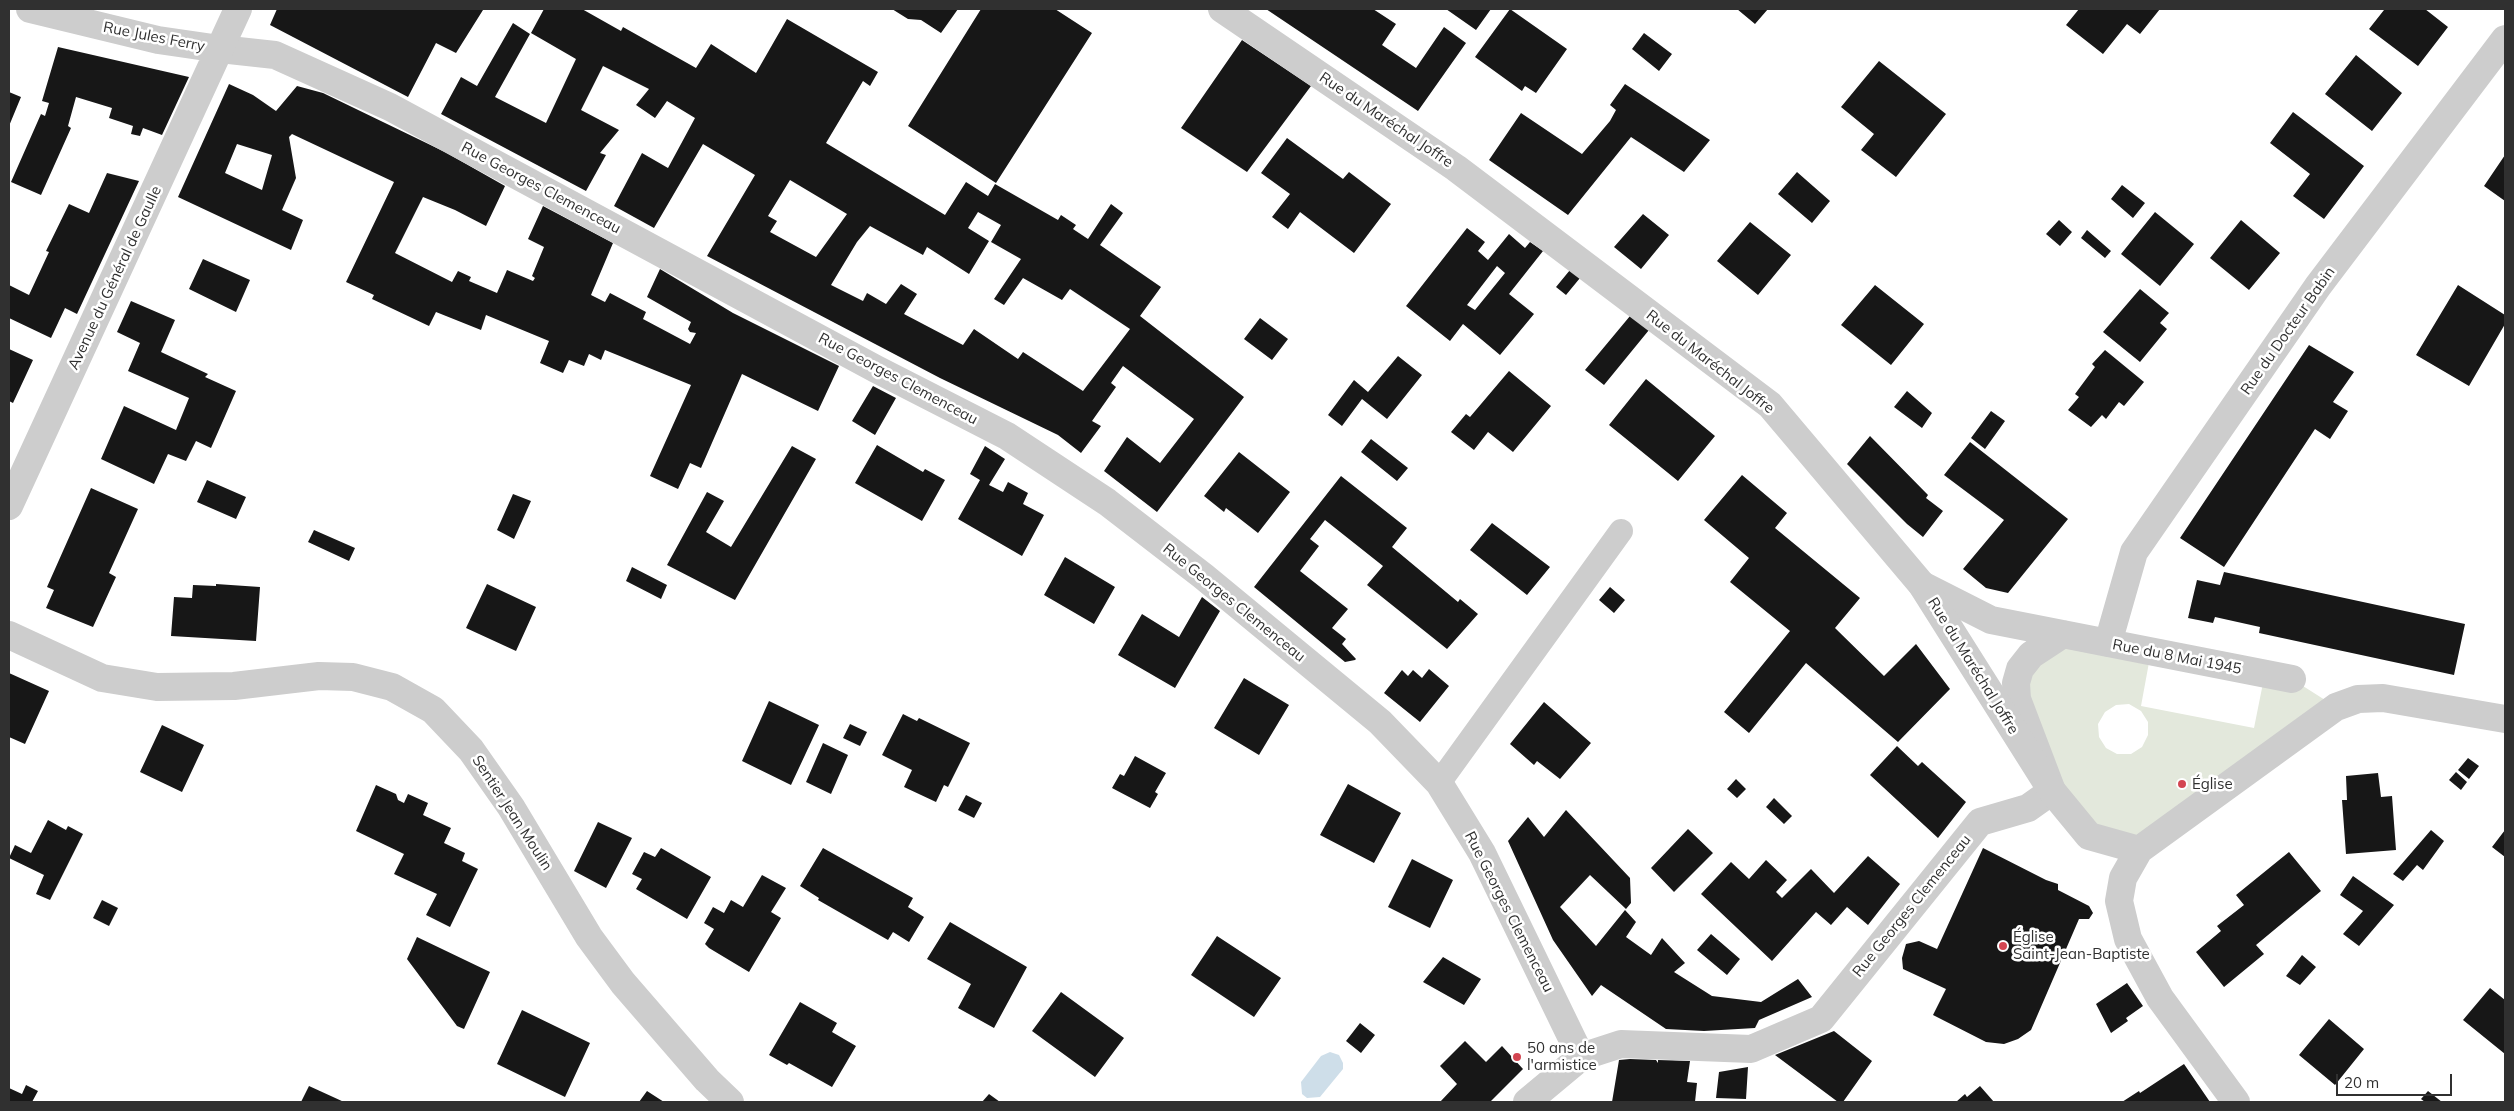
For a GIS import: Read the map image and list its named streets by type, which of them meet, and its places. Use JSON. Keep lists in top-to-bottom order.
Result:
{
  "streets": {
    "street": [
      "Rue Jules Ferry",
      "Rue du Maréchal Joffre",
      "Rue Georges Clemenceau",
      "Avenue du Général de Gaulle",
      "Rue du Docteur Babin",
      "Rue du 8 Mai 1945",
      "Sentier Jean Moulin"
    ]
  },
  "crossings": [
    ["Rue Jules Ferry", "Rue Georges Clemenceau"],
    ["Rue Jules Ferry", "Avenue du Général de Gaulle"],
    ["Rue du Maréchal Joffre", "Rue Georges Clemenceau"],
    ["Rue du Maréchal Joffre", "Rue du 8 Mai 1945"],
    ["Rue Georges Clemenceau", "Avenue du Général de Gaulle"],
    ["Rue du Docteur Babin", "Rue du 8 Mai 1945"]
  ],
  "places": ["Église", "Église Saint-Jean-Baptiste", "50 ans de l'armistice"],
  "scale_bar": "20 m"
}
